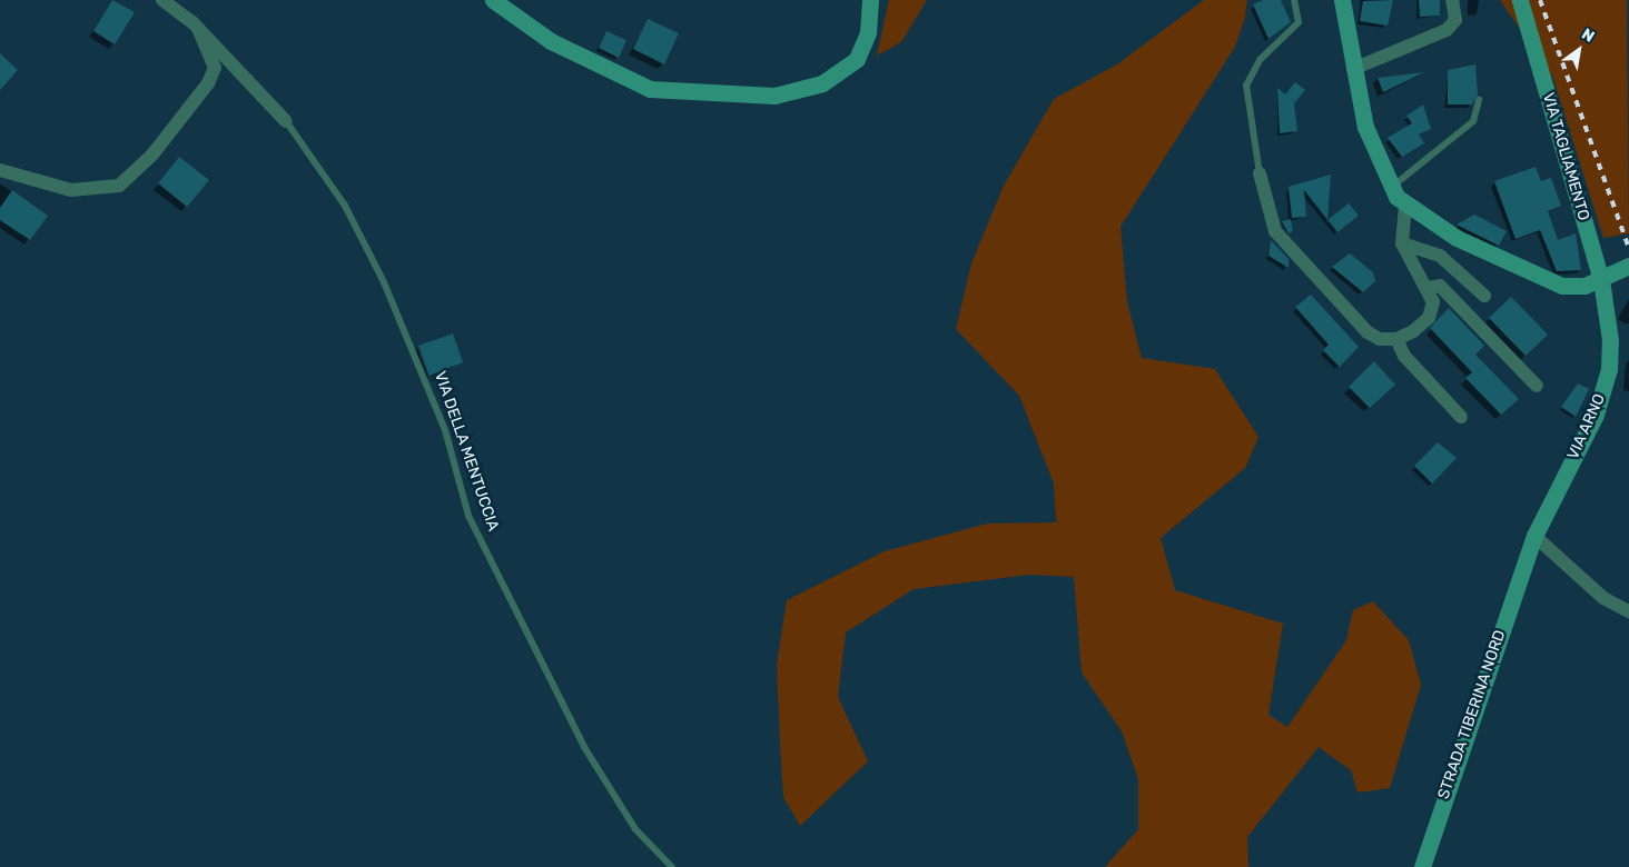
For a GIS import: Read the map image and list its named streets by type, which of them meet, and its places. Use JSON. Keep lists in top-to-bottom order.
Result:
{
  "streets": {
    "street": [
      "VIA TAGLIAMENTO",
      "VIA ARNO",
      "VIA DELLA MENTUCCIA",
      "STRADA TIBERINA NORD"
    ]
  },
  "crossings": [
    ["VIA TAGLIAMENTO", "VIA ARNO"],
    ["VIA ARNO", "STRADA TIBERINA NORD"]
  ],
  "north": "top right"
}
